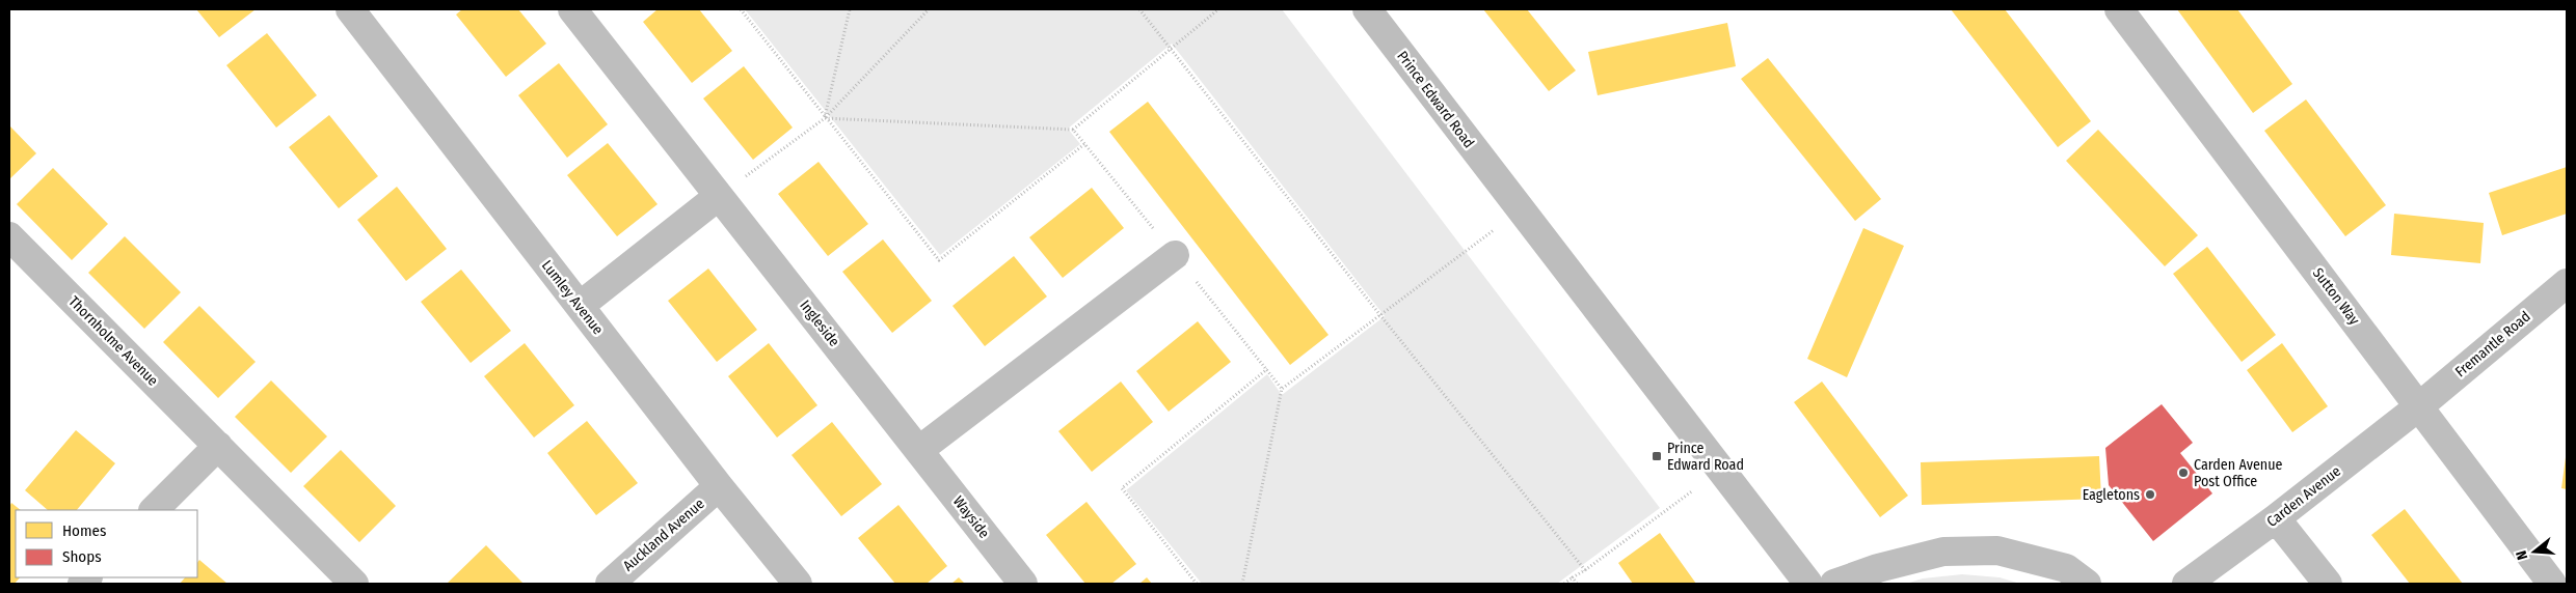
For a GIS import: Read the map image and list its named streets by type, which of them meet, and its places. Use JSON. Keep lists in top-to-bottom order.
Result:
{
  "streets": {
    "main road": ["Prince Edward Road"],
    "street": [
      "Sutton Way",
      "Lumley Avenue",
      "Ingleside",
      "Thornholme Avenue",
      "Fremantle Road",
      "Carden Avenue",
      "Wayside",
      "Auckland Avenue"
    ]
  },
  "crossings": [
    ["Sutton Way", "Fremantle Road"],
    ["Sutton Way", "Carden Avenue"],
    ["Lumley Avenue", "Auckland Avenue"],
    ["Ingleside", "Wayside"],
    ["Fremantle Road", "Carden Avenue"]
  ],
  "places": {
    "transit": ["Prince Edward Road"],
    "other": ["Carden Avenue Post Office", "Eagletons"]
  },
  "legend": ["Homes", "Shops"],
  "north": "left"
}
